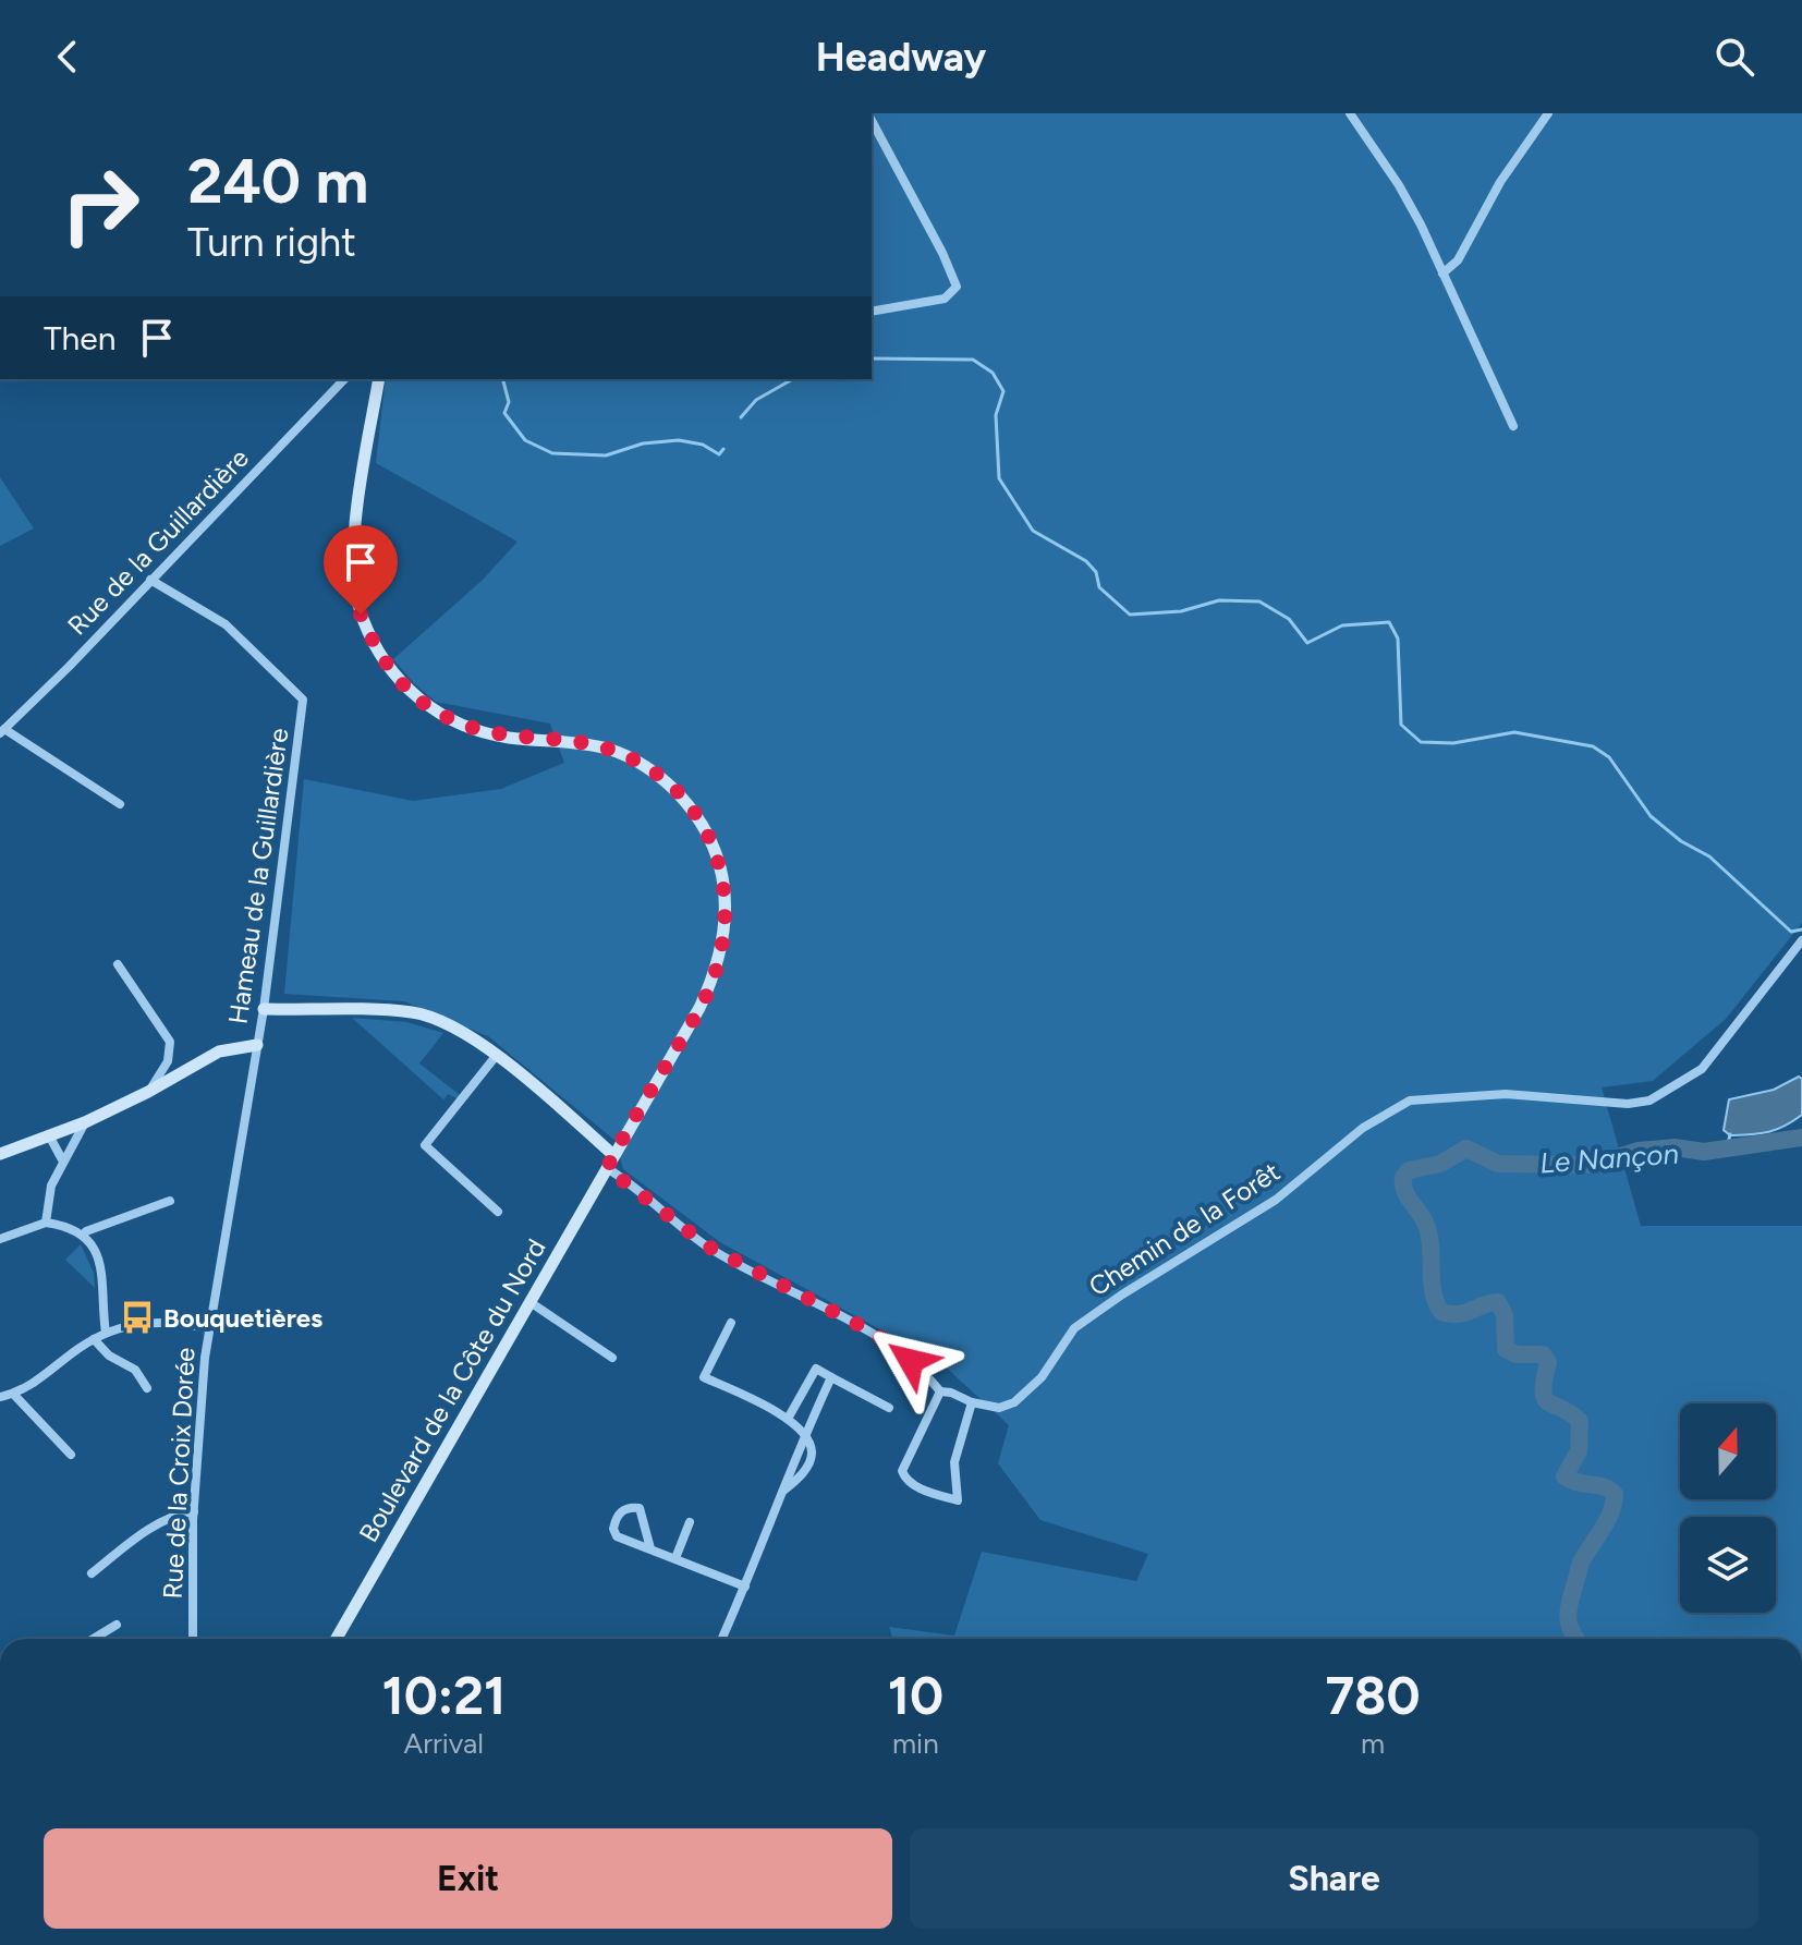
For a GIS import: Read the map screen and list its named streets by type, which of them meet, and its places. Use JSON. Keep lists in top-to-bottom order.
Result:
{
  "streets": {
    "main road": ["Boulevard de la Côte du Nord"],
    "street": [
      "Rue de la Guillardière",
      "Hameau de la Guillardière",
      "Chemin de la Forêt",
      "Rue de la Croix Dorée"
    ]
  },
  "crossings": [
    ["Rue de la Guillardière", "Hameau de la Guillardière"],
    ["Hameau de la Guillardière", "Rue de la Croix Dorée"],
    ["Chemin de la Forêt", "Boulevard de la Côte du Nord"]
  ],
  "water": ["Le Nançon"],
  "places": {
    "bus stop": ["Bouquetières"]
  },
  "north": "top",
  "page": {
    "header": "Headway",
    "turn": ["240 m", "Turn right"],
    "then": "Then",
    "eta": [
      "10:21",
      "Arrival",
      "10",
      "min",
      "780",
      "m"
    ],
    "buttons": ["Exit", "Share"]
  }
}
